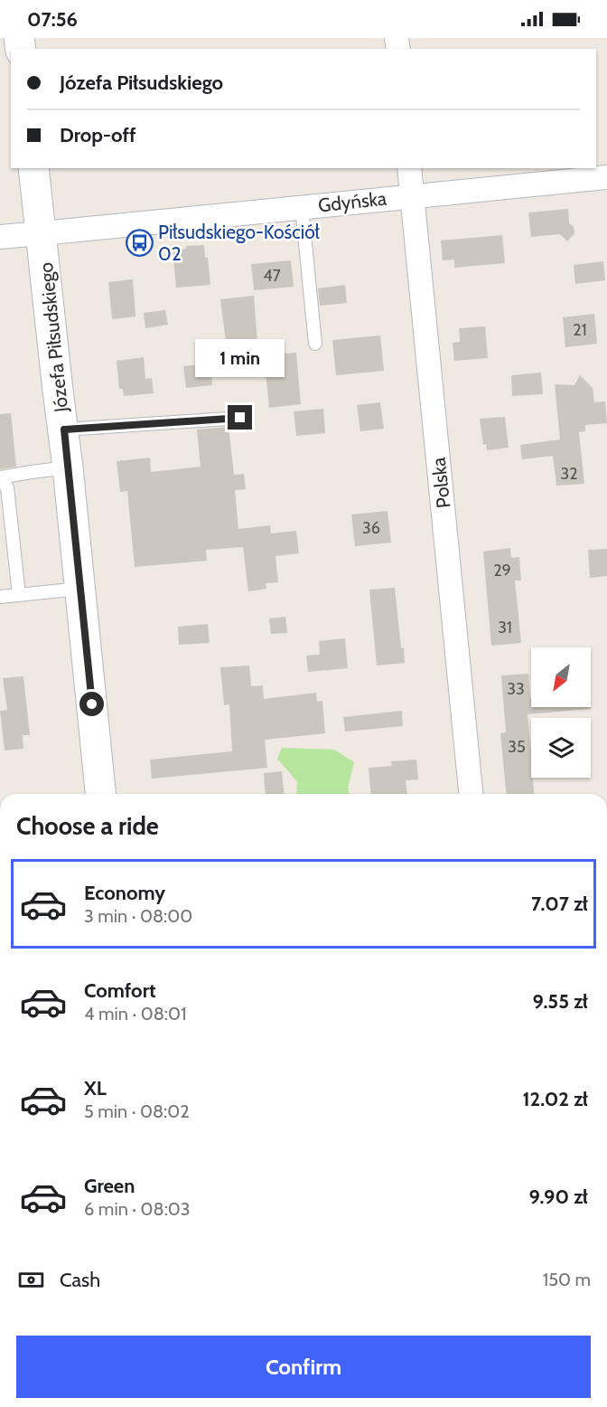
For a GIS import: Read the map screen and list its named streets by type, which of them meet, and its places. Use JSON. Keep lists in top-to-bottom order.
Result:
{
  "streets": {
    "street": ["Gdyńska", "Józefa Piłsudskiego", "Polska"]
  },
  "crossings": [
    ["Gdyńska", "Józefa Piłsudskiego"],
    ["Gdyńska", "Polska"]
  ],
  "places": {
    "bus stop": ["Piłsudskiego-Kościół 02"]
  },
  "house_numbers": [
    "47",
    "21",
    "32",
    "36",
    "29",
    "31",
    "33",
    "35"
  ],
  "north": "bottom left",
  "page": {
    "status": "07:56",
    "banner": ["Józefa Piłsudskiego", "Drop-off"],
    "bubble": "1 min",
    "heading": "Choose a ride",
    "list": [
      {
        "name": "Economy",
        "note": "3 min · 08:00",
        "value": "7.07 zł"
      },
      {
        "name": "Comfort",
        "note": "4 min · 08:01",
        "value": "9.55 zł"
      },
      {
        "name": "XL",
        "note": "5 min · 08:02",
        "value": "12.02 zł"
      },
      {
        "name": "Green",
        "note": "6 min · 08:03",
        "value": "9.90 zł"
      }
    ],
    "pay": ["Cash", "150 m"],
    "buttons": "Confirm"
  }
}
